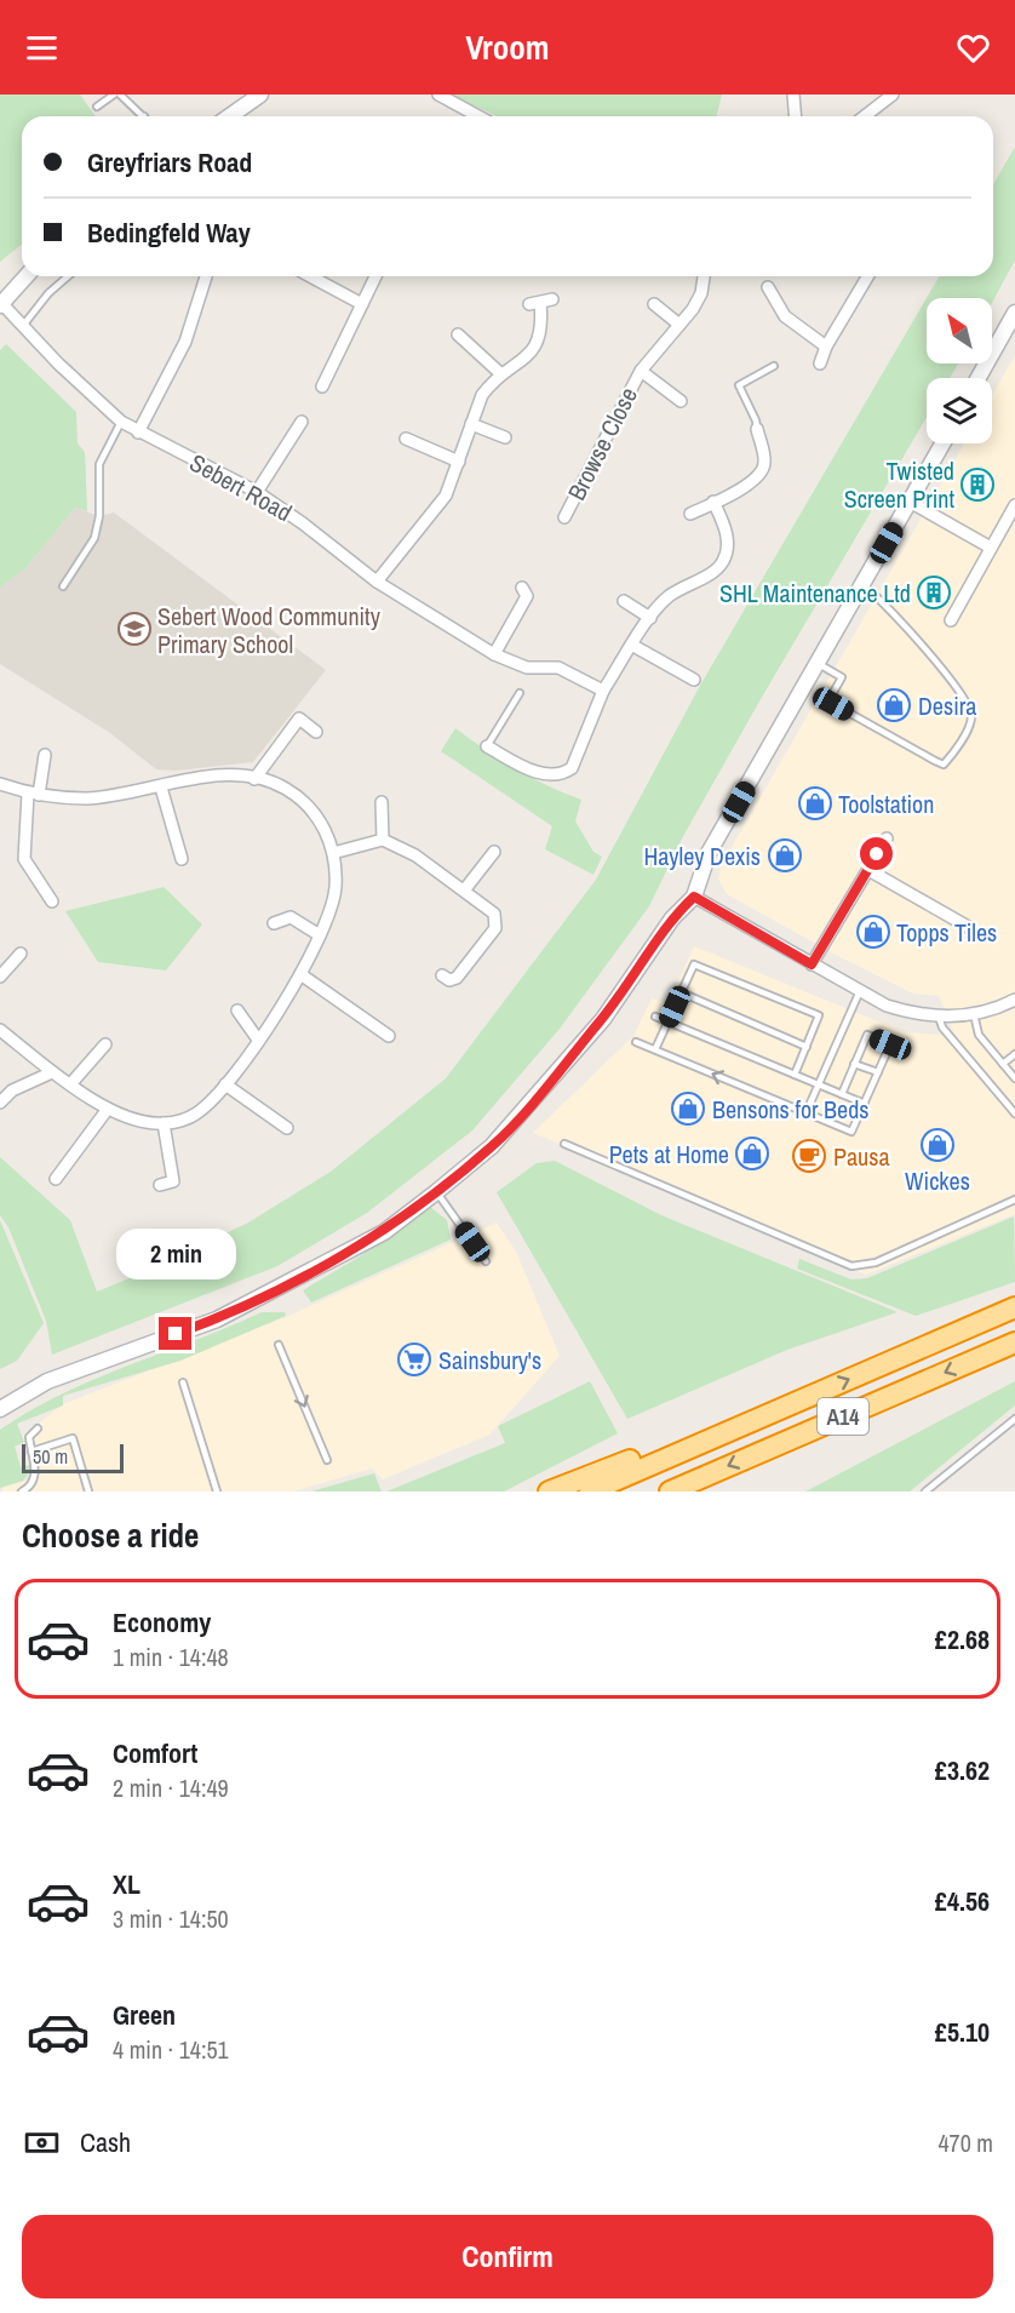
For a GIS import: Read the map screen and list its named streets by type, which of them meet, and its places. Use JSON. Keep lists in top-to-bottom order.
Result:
{
  "streets": {
    "highway": ["A14"],
    "street": ["Browse Close", "Sebert Road"]
  },
  "places": {
    "building": ["Twisted Screen Print", "SHL Maintenance Ltd"],
    "school or university": ["Sebert Wood Community Primary School"],
    "shop": [
      "Desira",
      "Toolstation",
      "Hayley Dexis",
      "Topps Tiles",
      "Bensons for Beds",
      "Wickes",
      "Pets at Home"
    ],
    "cafe": ["Pausa"],
    "supermarket": ["Sainsbury's"]
  },
  "scale_bar": "50 m",
  "north": "top left",
  "page": {
    "header": "Vroom",
    "banner": ["Greyfriars Road", "Bedingfeld Way"],
    "bubble": "2 min",
    "scale": "50 m",
    "heading": "Choose a ride",
    "list": [
      {
        "name": "Economy",
        "note": "1 min · 14:48",
        "value": "£2.68"
      },
      {
        "name": "Comfort",
        "note": "2 min · 14:49",
        "value": "£3.62"
      },
      {
        "name": "XL",
        "note": "3 min · 14:50",
        "value": "£4.56"
      },
      {
        "name": "Green",
        "note": "4 min · 14:51",
        "value": "£5.10"
      }
    ],
    "pay": ["Cash", "470 m"],
    "buttons": "Confirm"
  }
}
